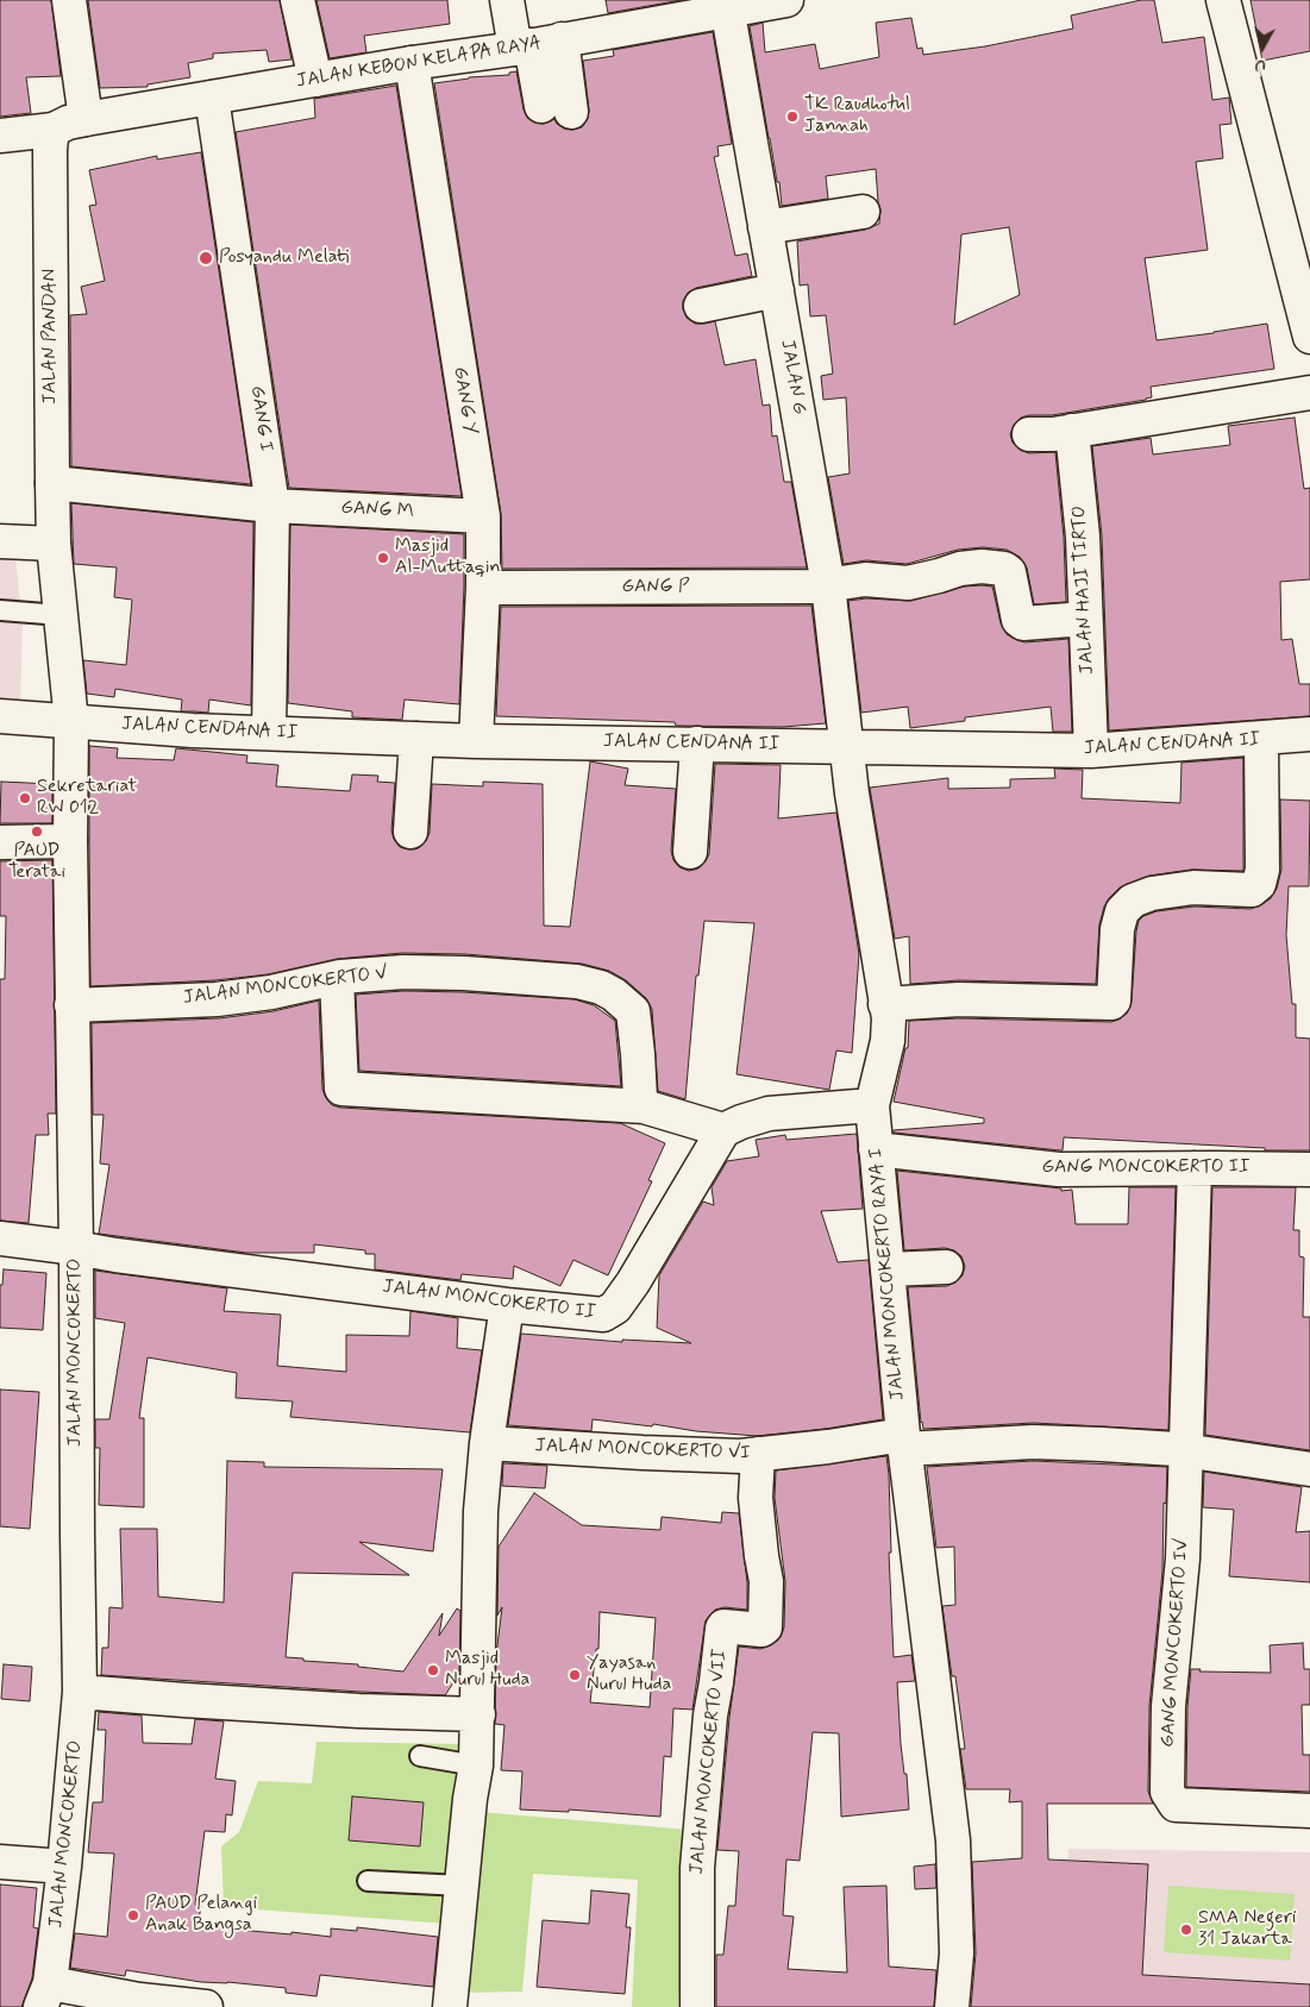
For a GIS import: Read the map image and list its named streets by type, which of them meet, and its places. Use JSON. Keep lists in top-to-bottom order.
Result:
{
  "streets": {
    "street": [
      "JALAN KEBON KELAPA RAYA",
      "JALAN PANDAN",
      "JALAN G",
      "GANG Y",
      "GANG I",
      "GANG M",
      "GANG P",
      "JALAN HAJI TIRTO",
      "JALAN CENDANA II",
      "JALAN MONCOKERTO V",
      "GANG MONCOKERTO II",
      "JALAN MONCOKERTO RAYA I",
      "JALAN MONCOKERTO II",
      "JALAN MONCOKERTO",
      "JALAN MONCOKERTO VI",
      "GANG MONCOKERTO IV",
      "JALAN MONCOKERTO VII"
    ]
  },
  "crossings": [
    ["JALAN KEBON KELAPA RAYA", "JALAN PANDAN"],
    ["JALAN KEBON KELAPA RAYA", "JALAN G"],
    ["JALAN KEBON KELAPA RAYA", "GANG Y"],
    ["JALAN KEBON KELAPA RAYA", "GANG I"],
    ["JALAN PANDAN", "GANG M"],
    ["JALAN PANDAN", "JALAN CENDANA II"],
    ["JALAN PANDAN", "JALAN MONCOKERTO"],
    ["JALAN G", "GANG P"],
    ["JALAN G", "JALAN CENDANA II"],
    ["JALAN G", "JALAN MONCOKERTO RAYA I"],
    ["GANG Y", "GANG M"],
    ["GANG Y", "GANG P"],
    ["GANG Y", "JALAN CENDANA II"],
    ["GANG I", "GANG M"],
    ["GANG I", "JALAN CENDANA II"],
    ["GANG P", "JALAN HAJI TIRTO"],
    ["JALAN HAJI TIRTO", "JALAN CENDANA II"],
    ["JALAN CENDANA II", "JALAN MONCOKERTO RAYA I"],
    ["JALAN CENDANA II", "JALAN MONCOKERTO"],
    ["JALAN MONCOKERTO V", "JALAN MONCOKERTO"],
    ["GANG MONCOKERTO II", "JALAN MONCOKERTO RAYA I"],
    ["JALAN MONCOKERTO RAYA I", "JALAN MONCOKERTO VI"],
    ["JALAN MONCOKERTO II", "JALAN MONCOKERTO"],
    ["JALAN MONCOKERTO VI", "GANG MONCOKERTO IV"],
    ["JALAN MONCOKERTO VI", "JALAN MONCOKERTO VII"]
  ],
  "places": [
    "TK Raudhotul Jannah",
    "Posyandu Melati",
    "Masjid Al-Muttaqin",
    "Sekretariat RW 012",
    "PAUD Teratai",
    "Masjid Nurul Huda",
    "Yayasan Nurul Huda",
    "PAUD Pelangi Anak Bangsa",
    "SMA Negeri 31 Jakarta"
  ],
  "north": "bottom"
}
